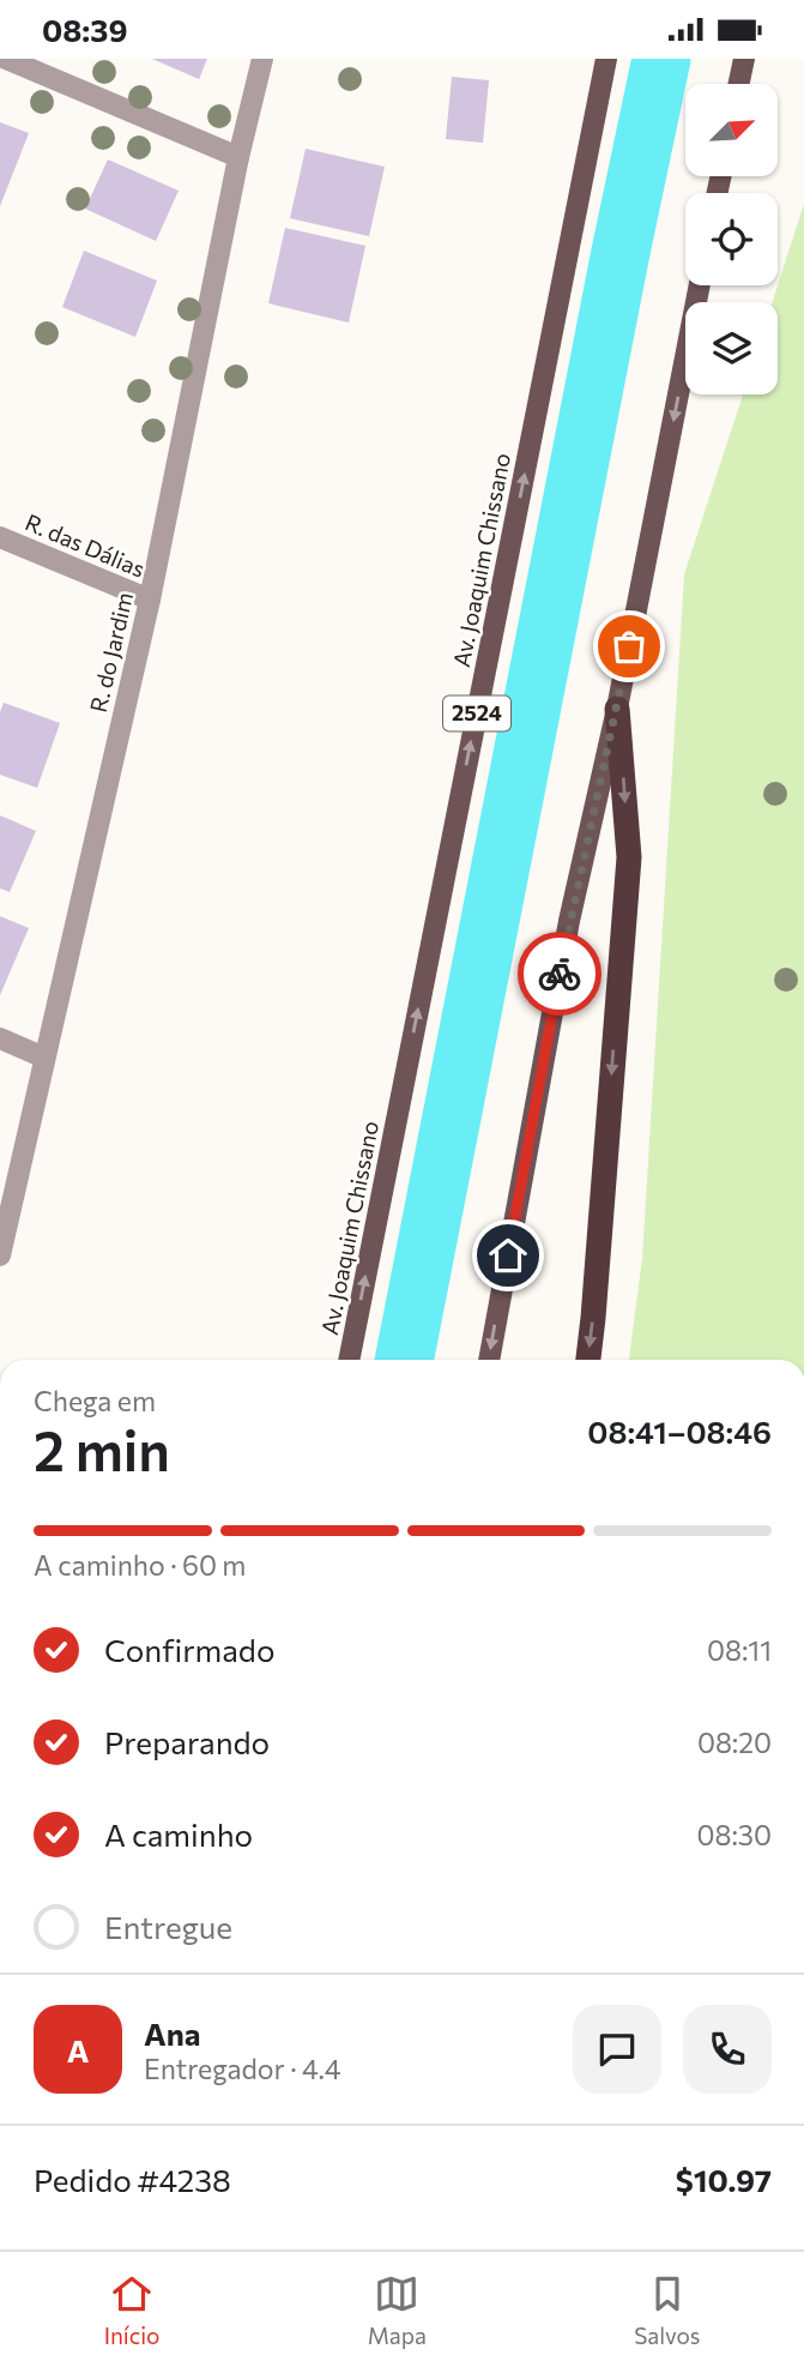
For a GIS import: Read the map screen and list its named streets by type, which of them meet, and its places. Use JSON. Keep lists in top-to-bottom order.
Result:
{
  "streets": {
    "main road": ["Av. Joaquim Chissano", "2524"],
    "street": ["R. das Dálias", "R. do Jardim"]
  },
  "crossings": [
    ["R. das Dálias", "R. do Jardim"]
  ],
  "north": "top right",
  "page": {
    "status": "08:39",
    "heading": ["2 min", "Chega em", "08:41–08:46"],
    "panel": [
      "Ana",
      "Entregador · 4.4",
      "Pedido #4238",
      "$10.97"
    ],
    "bar": "A caminho · 60 m",
    "list": [
      ["Confirmado", "08:11"],
      ["Preparando", "08:20"],
      ["A caminho", "08:30"],
      "Entregue"
    ],
    "round": "A",
    "tabs": ["Início", "Mapa", "Salvos"]
  }
}
